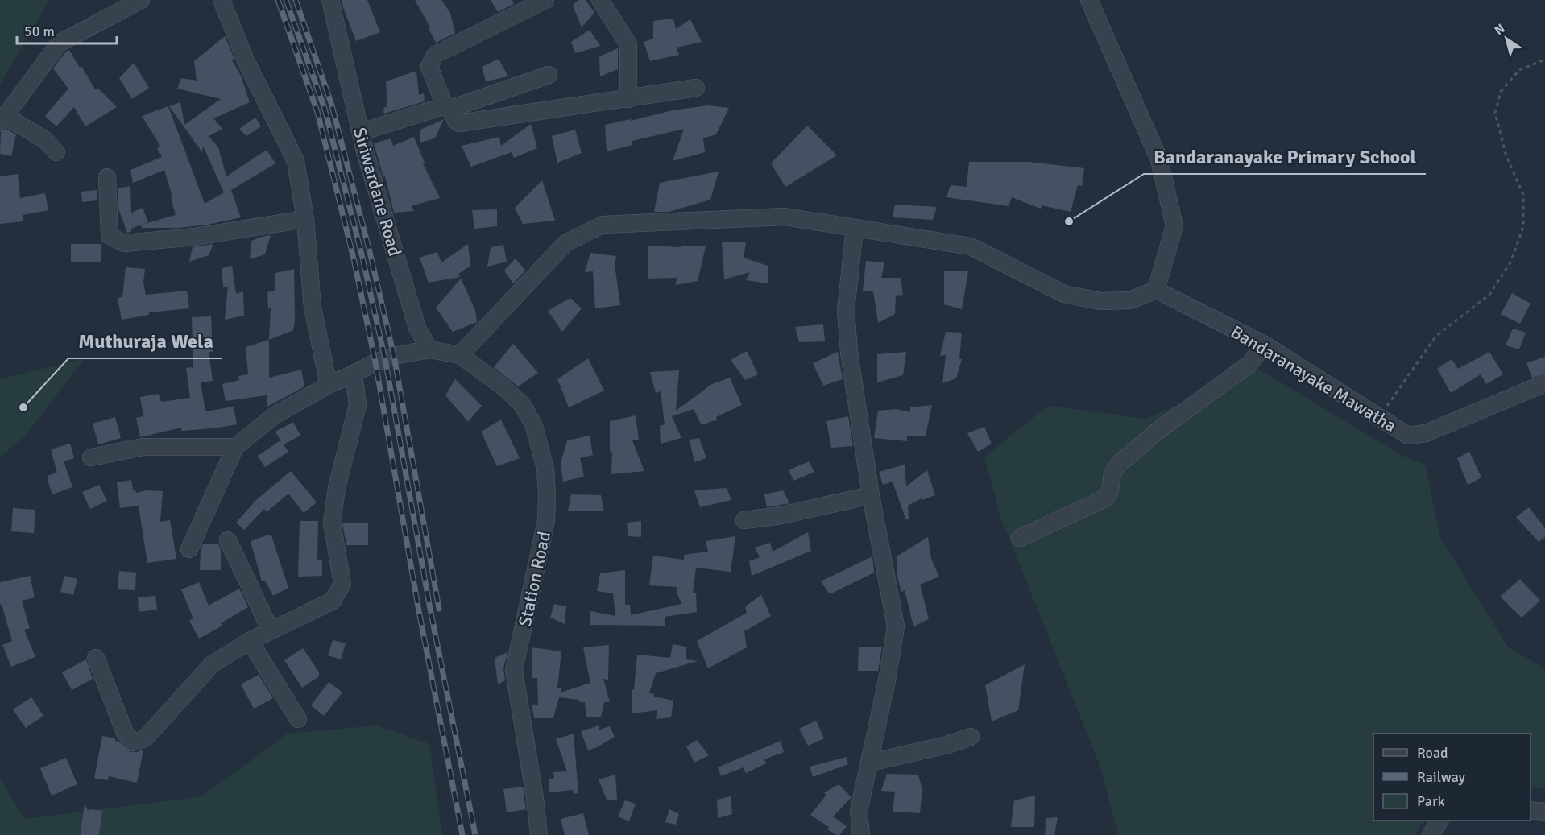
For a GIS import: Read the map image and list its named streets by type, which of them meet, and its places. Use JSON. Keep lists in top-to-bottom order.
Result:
{
  "streets": {
    "street": ["Siriwardane Road", "Bandaranayake Mawatha", "Station Road"]
  },
  "places": ["Bandaranayake Primary School", "Muthuraja Wela"],
  "legend": ["Road", "Railway", "Park"],
  "scale_bar": "50 m",
  "north": "top left"
}
